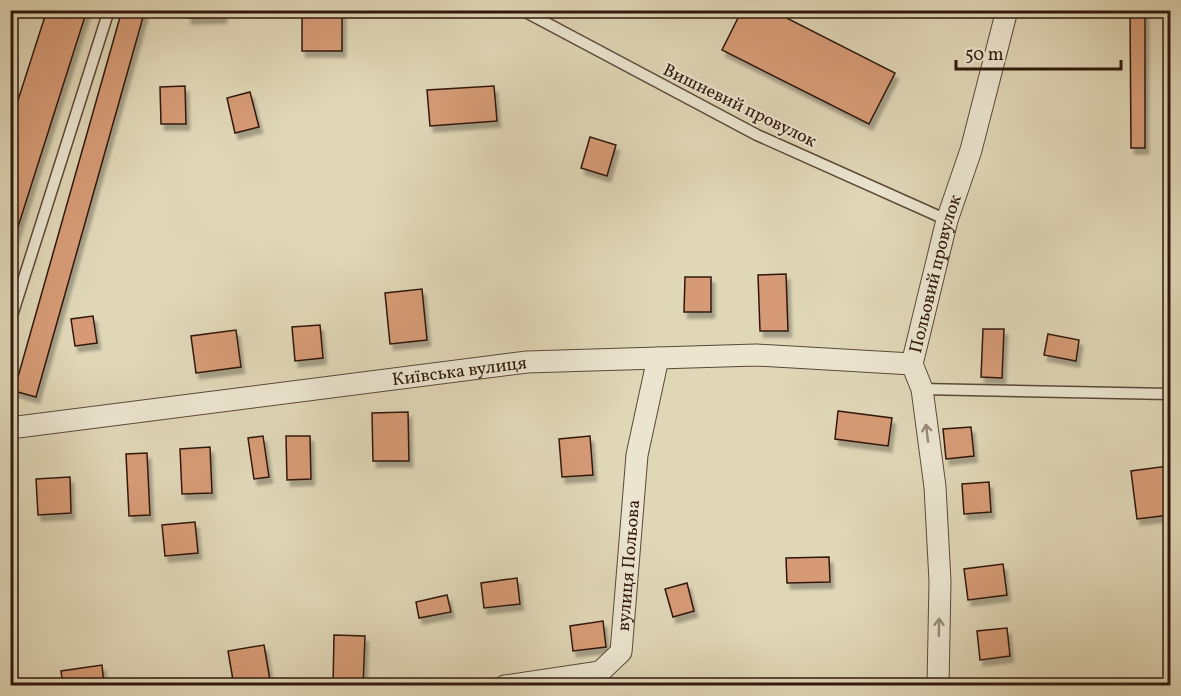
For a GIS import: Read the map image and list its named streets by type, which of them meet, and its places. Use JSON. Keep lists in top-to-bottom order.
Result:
{
  "streets": {
    "street": ["Польовий провулок", "Київська вулиця", "вулиця Польова"],
    "lane": ["Вишневий провулок"]
  },
  "crossings": [
    ["Вишневий провулок", "Польовий провулок"],
    ["Польовий провулок", "Київська вулиця"],
    ["Київська вулиця", "вулиця Польова"]
  ],
  "one_way": ["Польовий провулок"],
  "scale_bar": "50 m"
}
